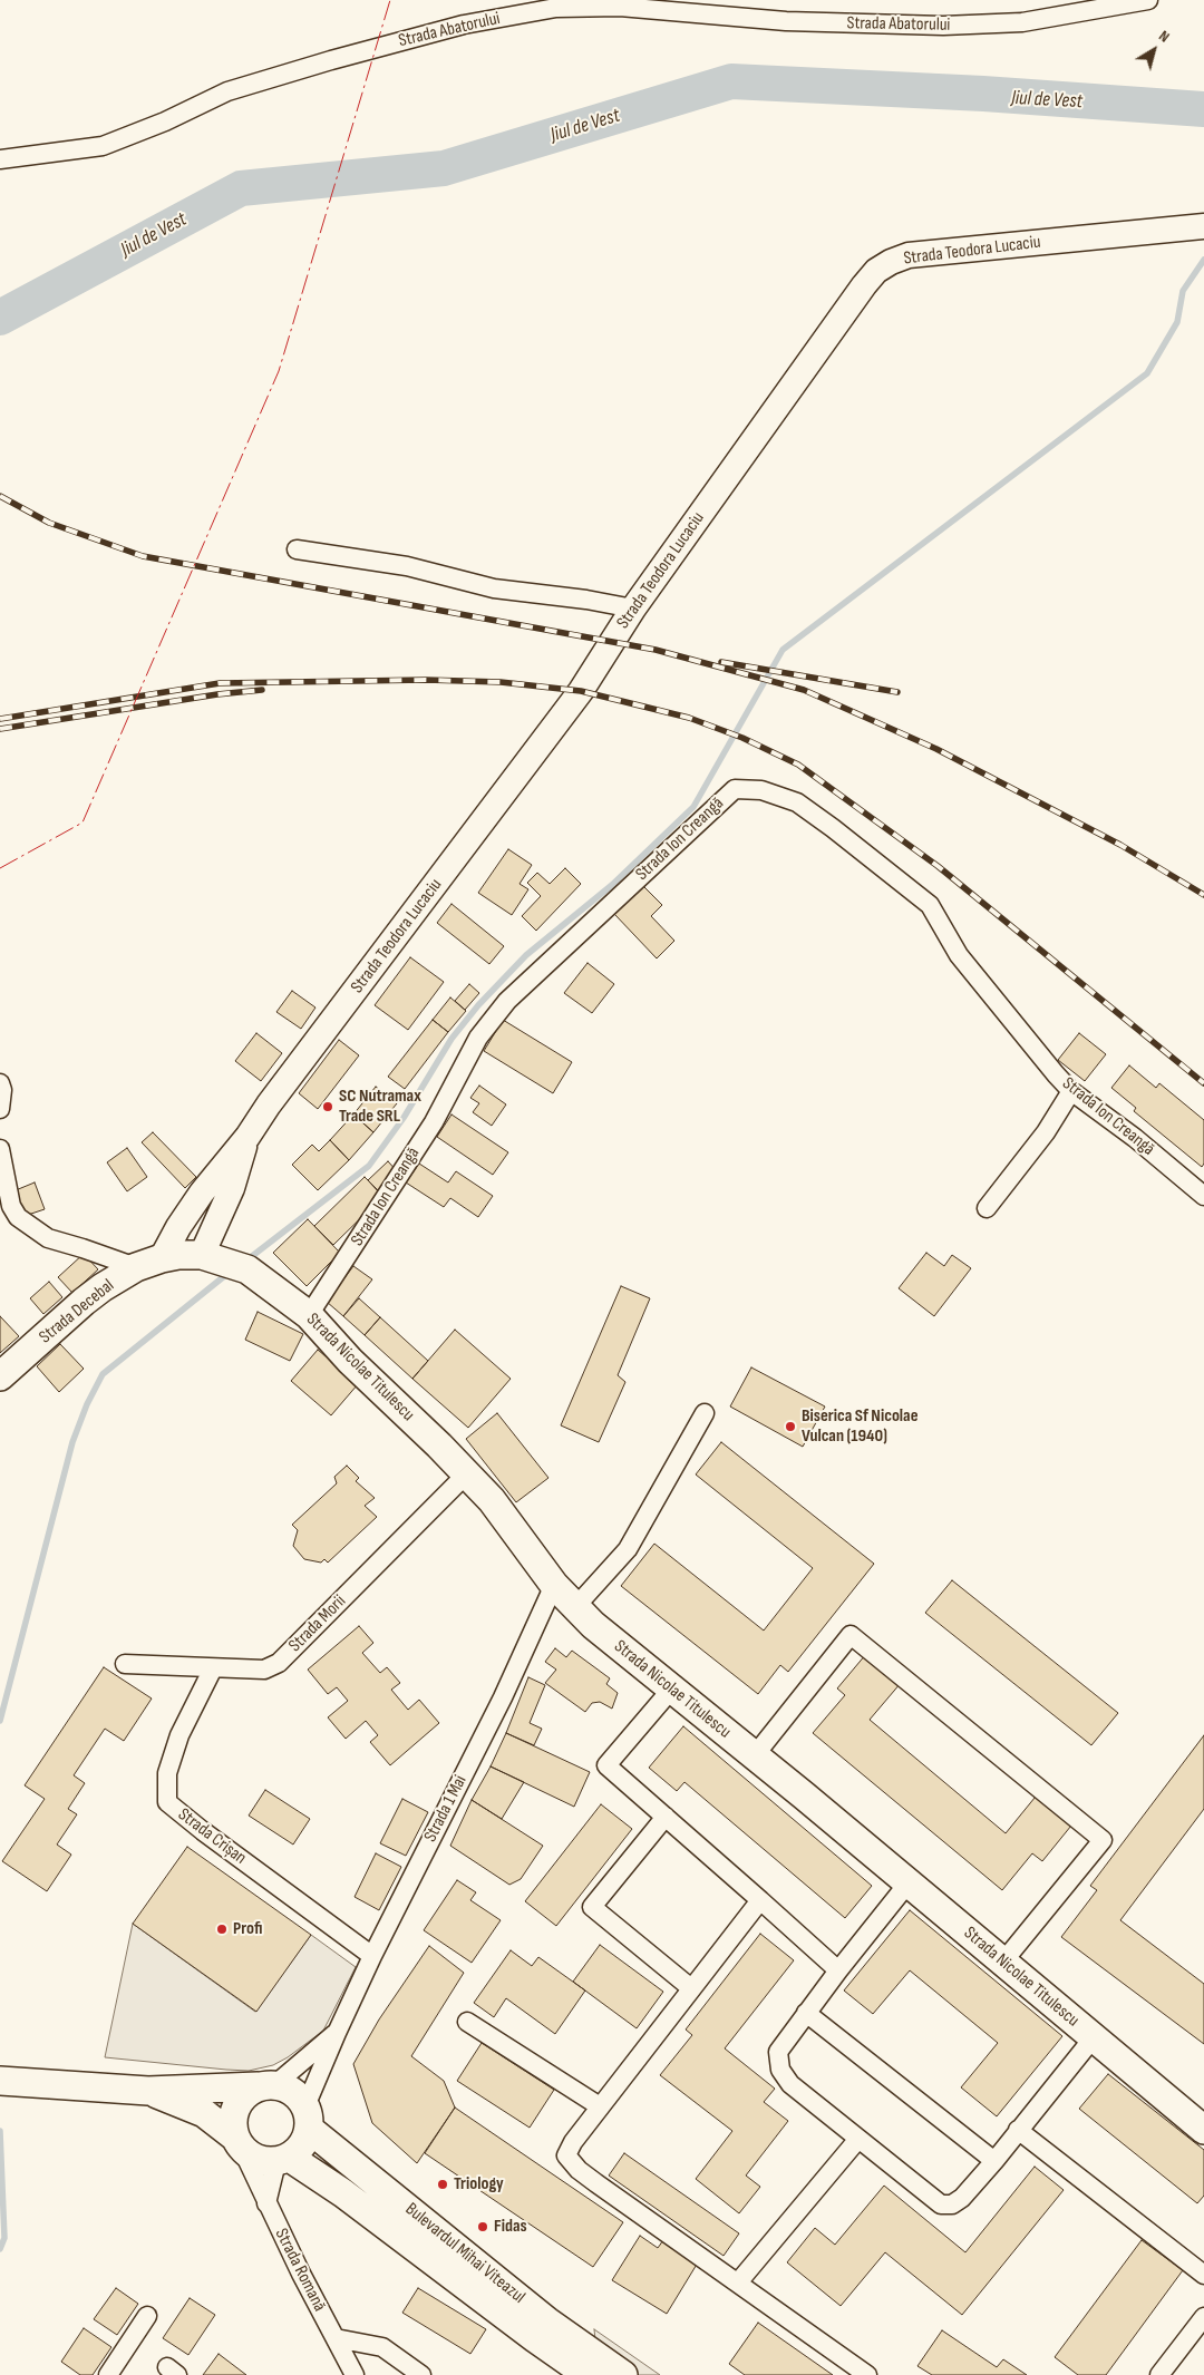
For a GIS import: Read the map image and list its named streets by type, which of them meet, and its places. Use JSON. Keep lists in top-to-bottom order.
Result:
{
  "streets": {
    "main road": [
      "Strada Teodora Lucaciu",
      "Strada Decebal",
      "Strada Nicolae Titulescu",
      "Bulevardul Mihai Viteazul"
    ],
    "street": [
      "Strada Abatorului",
      "Strada Ion Creangă",
      "Strada Morii",
      "Strada 1 Mai",
      "Strada Crișan",
      "Strada Romană"
    ]
  },
  "crossings": [
    ["Strada Teodora Lucaciu", "Strada Decebal"],
    ["Strada Teodora Lucaciu", "Strada Nicolae Titulescu"],
    ["Strada Ion Creangă", "Strada Nicolae Titulescu"],
    ["Strada Decebal", "Strada Nicolae Titulescu"],
    ["Strada Nicolae Titulescu", "Strada Morii"],
    ["Strada Nicolae Titulescu", "Strada 1 Mai"],
    ["Strada Morii", "Strada Crișan"],
    ["Strada 1 Mai", "Strada Crișan"],
    ["Strada 1 Mai", "Bulevardul Mihai Viteazul"],
    ["Strada 1 Mai", "Strada Romană"],
    ["Bulevardul Mihai Viteazul", "Strada Romană"]
  ],
  "water": ["Jiul de Vest"],
  "places": [
    "SC Nutramax Trade SRL",
    "Biserica Sf Nicolae Vulcan (1940)",
    "Profi",
    "Triology",
    "Fidas"
  ],
  "north": "top right"
}
